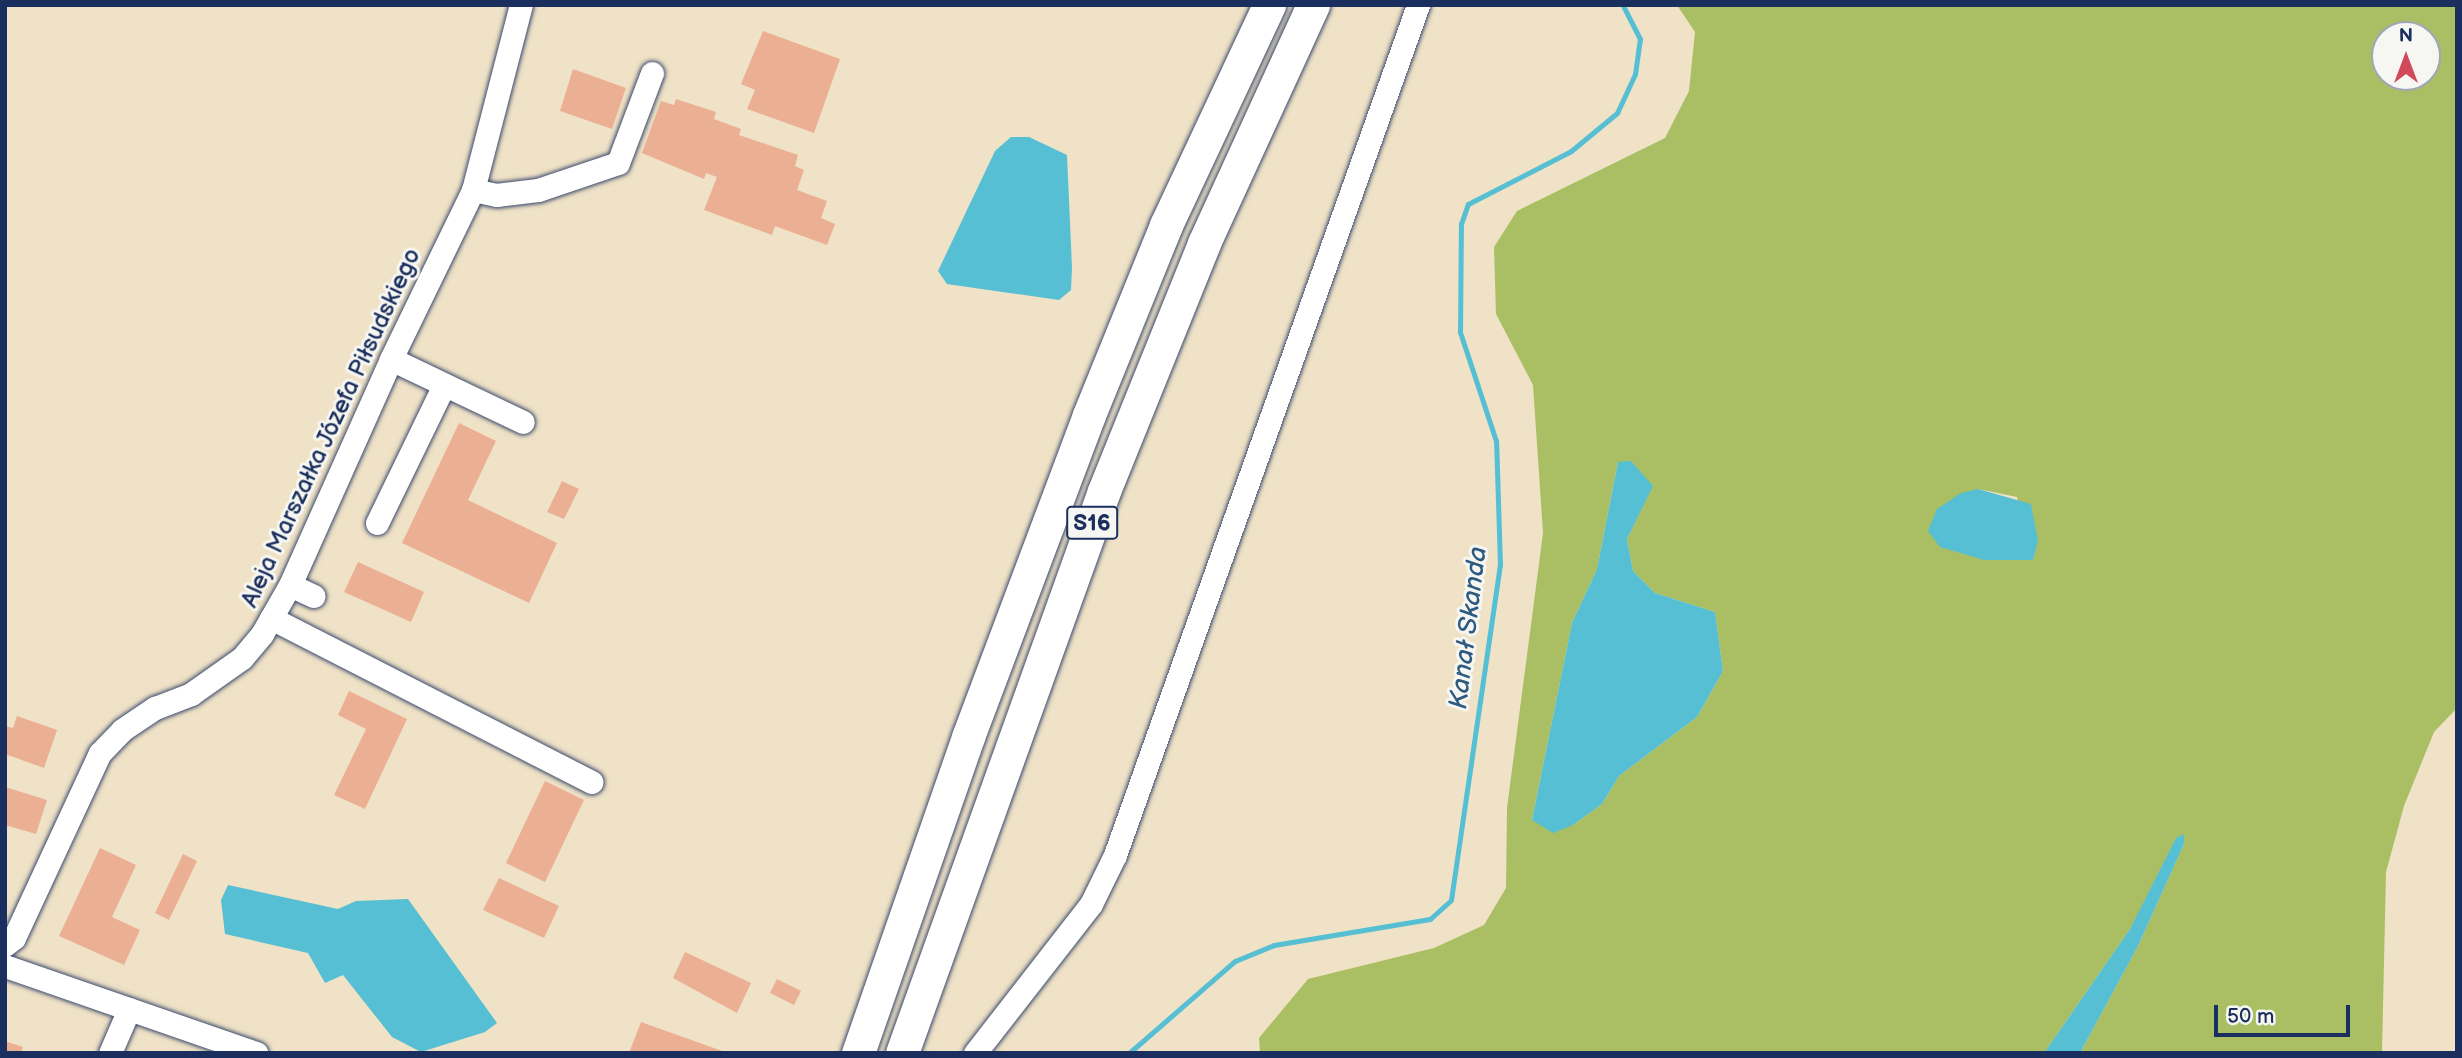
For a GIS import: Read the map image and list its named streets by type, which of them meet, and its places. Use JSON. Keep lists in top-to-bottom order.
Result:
{
  "streets": {
    "highway": ["S16"],
    "street": ["Aleja Marszałka Józefa Piłsudskiego"]
  },
  "water": ["Kanał Skanda"],
  "scale_bar": "50 m",
  "north": "top"
}
